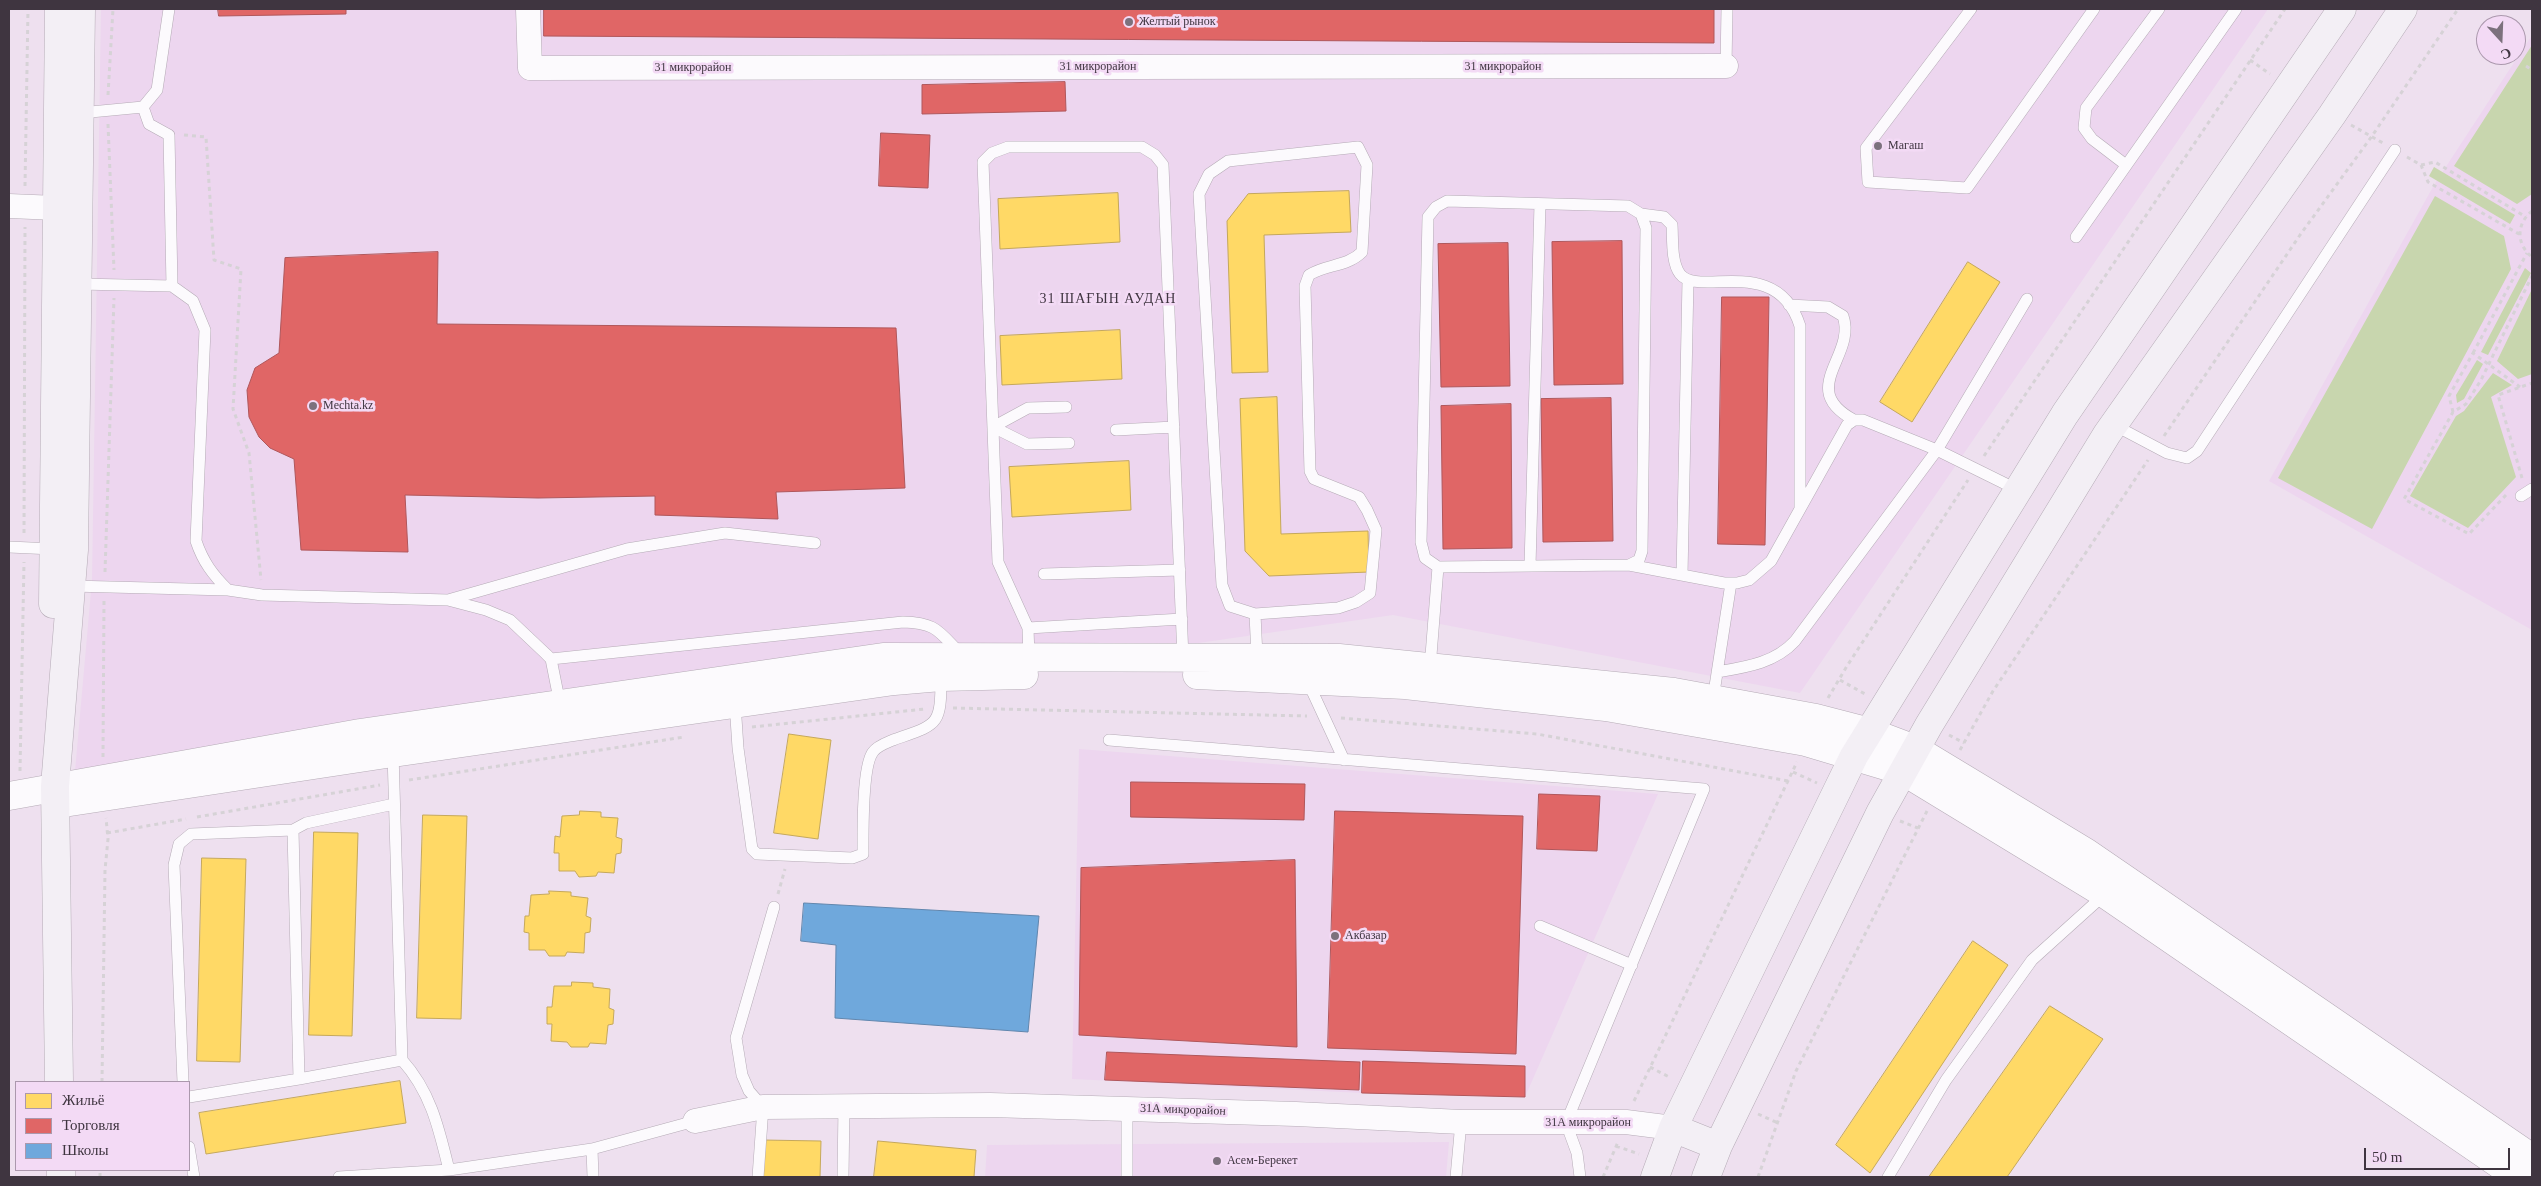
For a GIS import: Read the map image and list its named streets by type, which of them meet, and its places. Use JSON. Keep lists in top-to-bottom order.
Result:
{
  "streets": {
    "street": ["31 микрорайон", "31А микрорайон"]
  },
  "districts": ["31 ШАҒЫН АУДАН"],
  "places": [
    "Желтый рынок",
    "Магаш",
    "Mechta.kz",
    "Акбазар",
    "Асем-Берекет"
  ],
  "legend": ["Жильё", "Торговля", "Школы"],
  "scale_bar": "50 m",
  "north": "bottom"
}
